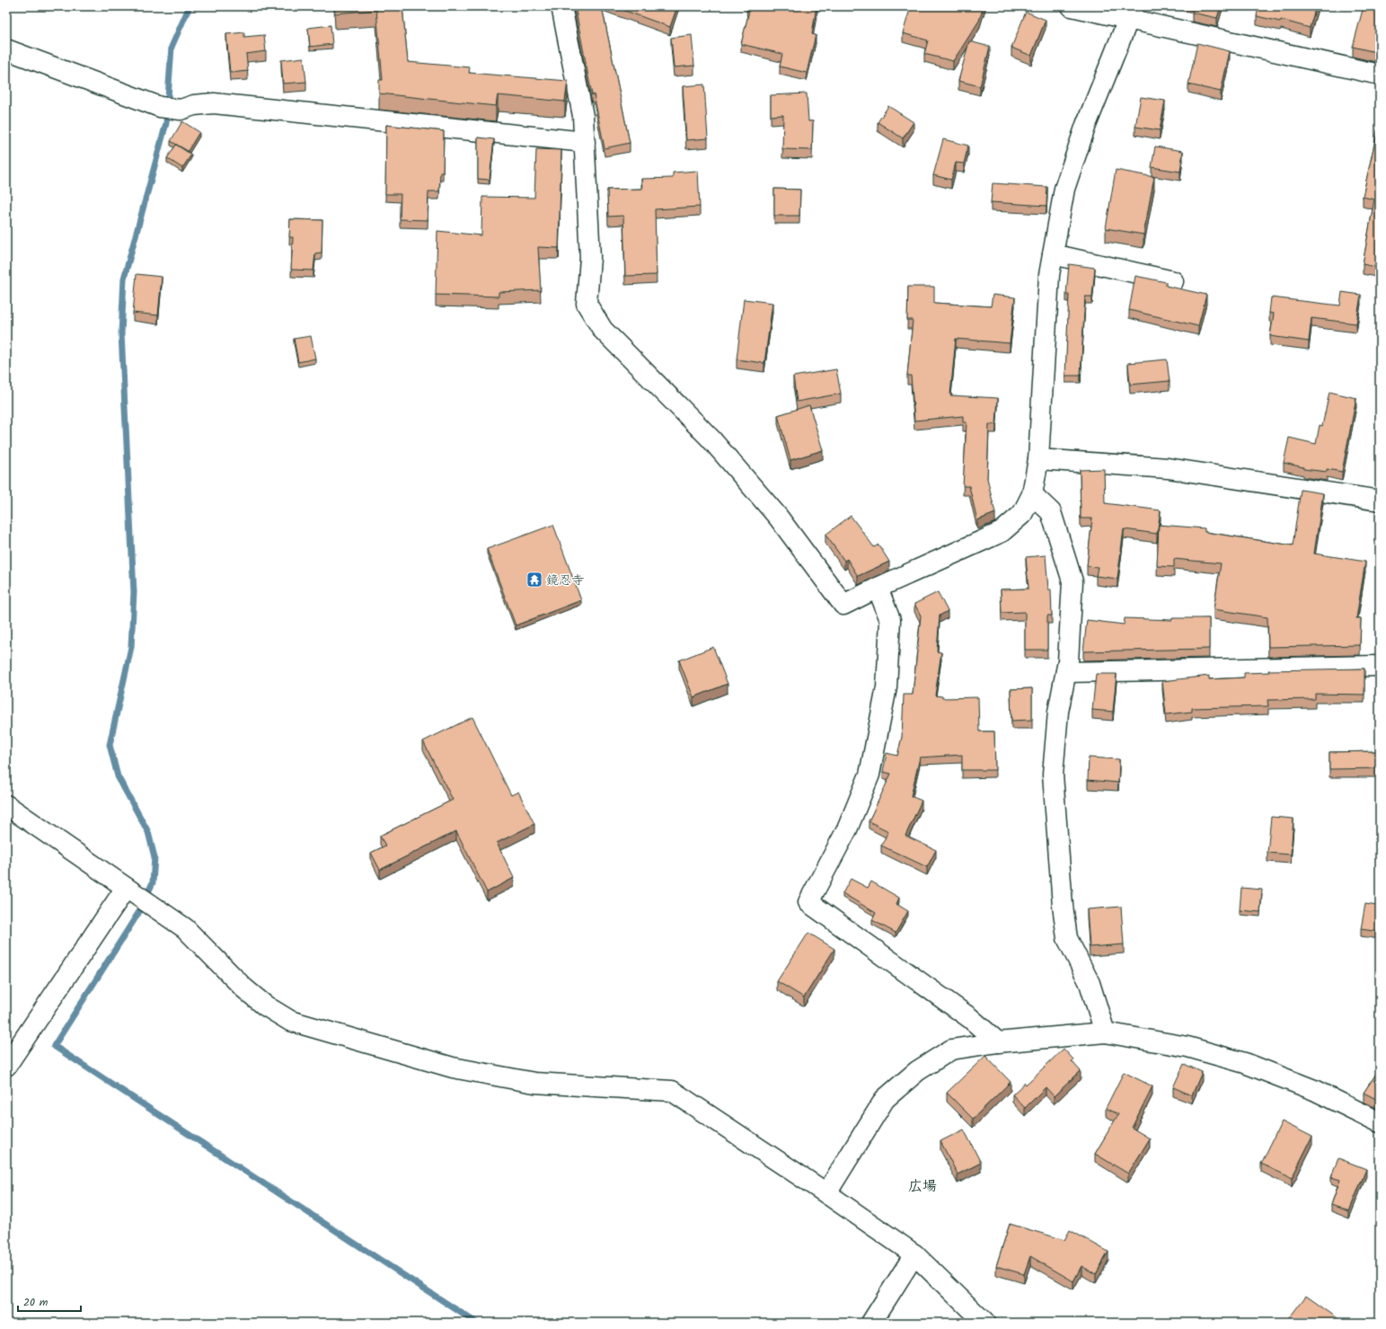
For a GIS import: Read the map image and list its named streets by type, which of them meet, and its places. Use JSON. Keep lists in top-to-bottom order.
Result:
{
  "districts": ["広場"],
  "places": {
    "temple": ["鏡忍寺"]
  },
  "scale_bar": "20 m"
}
